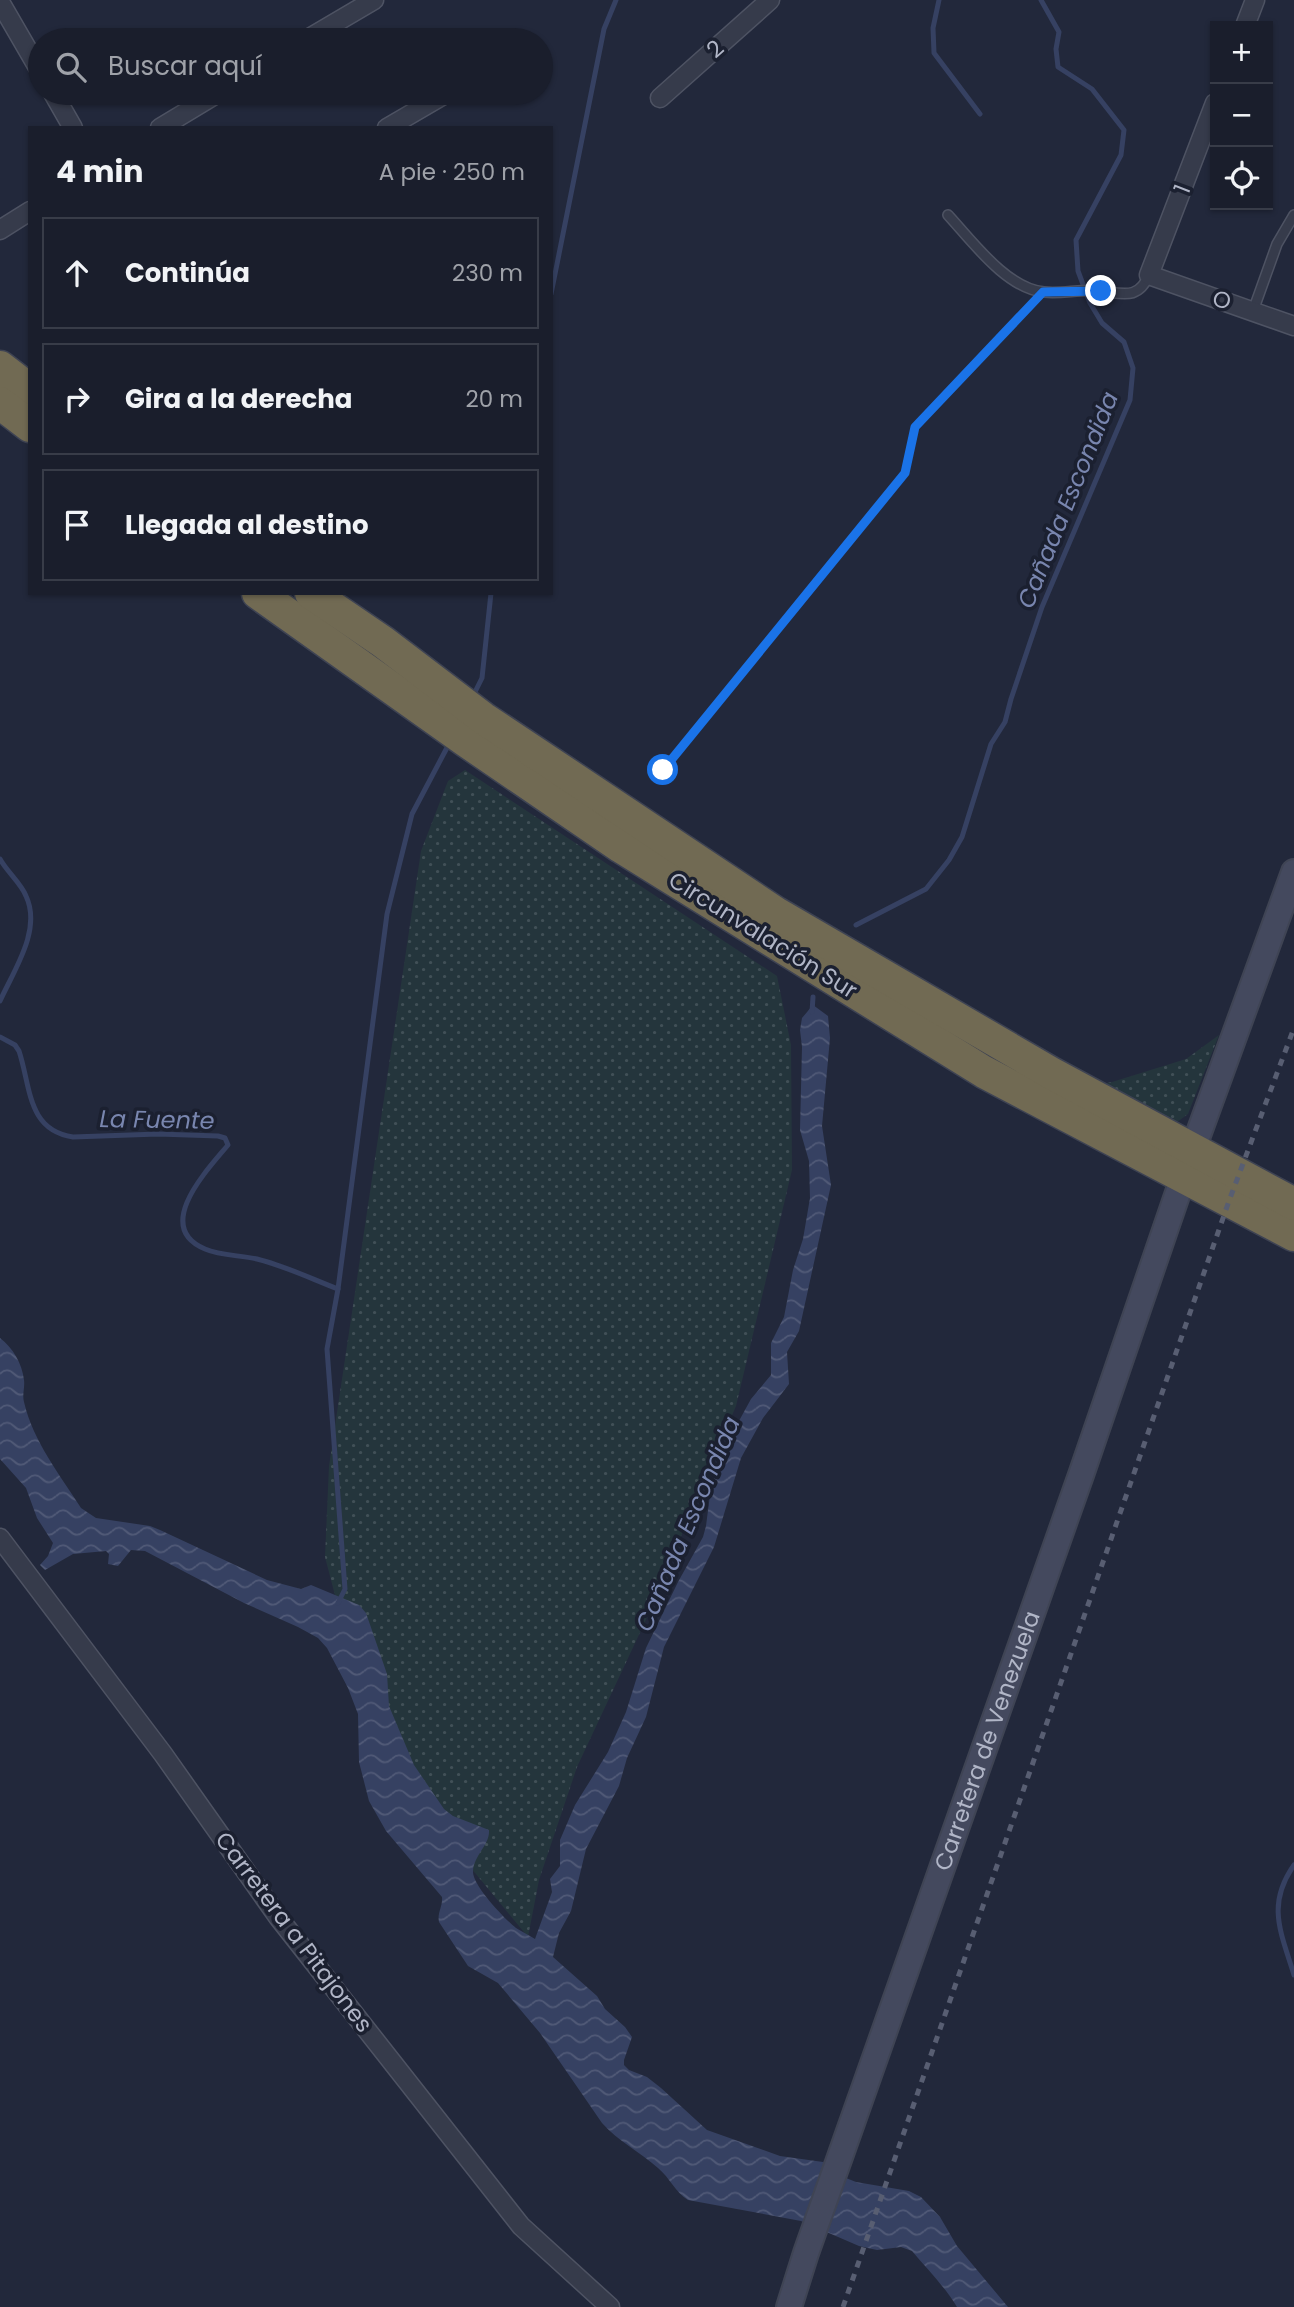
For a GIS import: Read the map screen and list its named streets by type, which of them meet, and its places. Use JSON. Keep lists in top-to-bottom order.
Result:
{
  "streets": {
    "highway": ["Circunvalación Sur"],
    "main road": ["Carretera de Venezuela"],
    "street": [
      "2",
      "1",
      "O",
      "Carretera a Pitajones"
    ]
  },
  "crossings": [
    ["1", "O"],
    ["Circunvalación Sur", "Carretera de Venezuela"]
  ],
  "water": ["Cañada Escondida", "La Fuente"],
  "page": {
    "map_buttons": ["+", "−"],
    "search": "Buscar aquí",
    "heading": ["4 min", "A pie · 250 m"],
    "list": [
      ["Continúa", "230 m"],
      ["Gira a la derecha", "20 m"],
      "Llegada al destino"
    ]
  }
}
